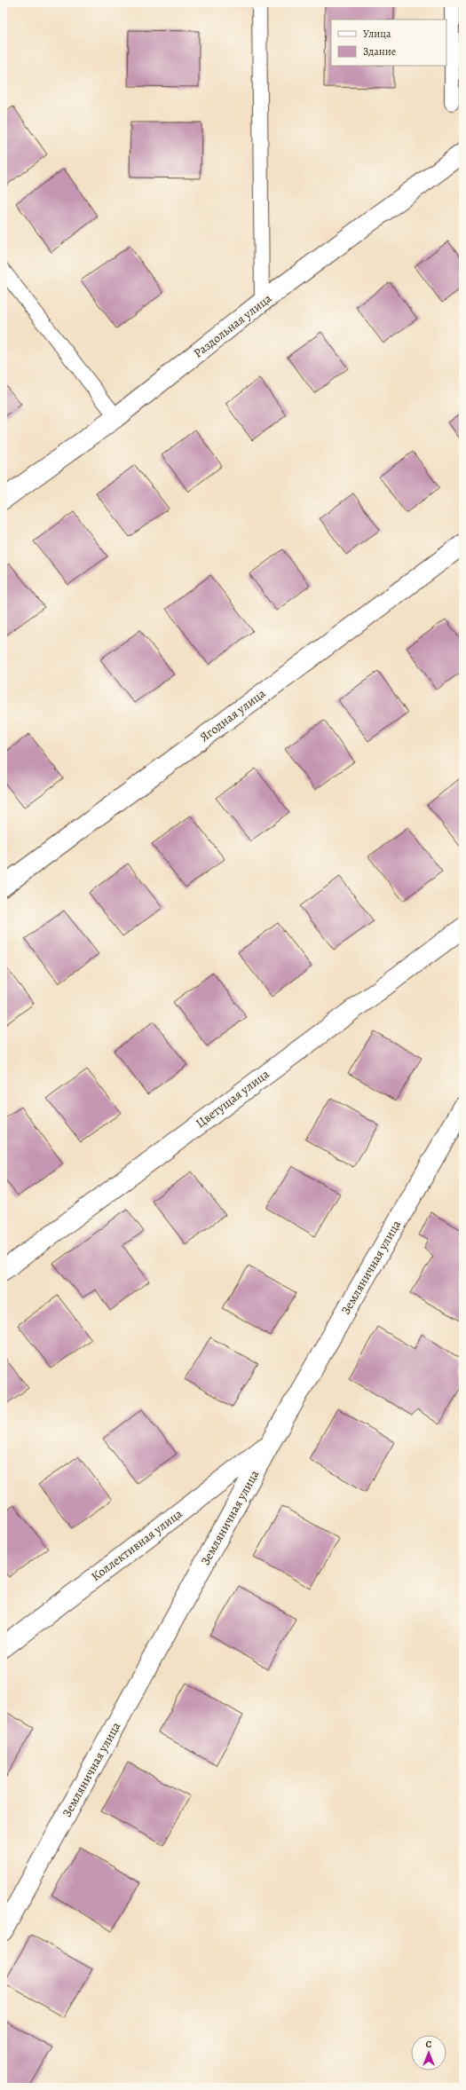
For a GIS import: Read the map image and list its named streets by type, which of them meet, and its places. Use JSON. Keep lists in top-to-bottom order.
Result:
{
  "streets": {
    "street": [
      "Раздольная улица",
      "Ягодная улица",
      "Цветущая улица",
      "Земляничная улица",
      "Коллективная улица"
    ]
  },
  "crossings": [
    ["Земляничная улица", "Коллективная улица"]
  ],
  "legend": ["Улица", "Здание"],
  "north": "top"
}
